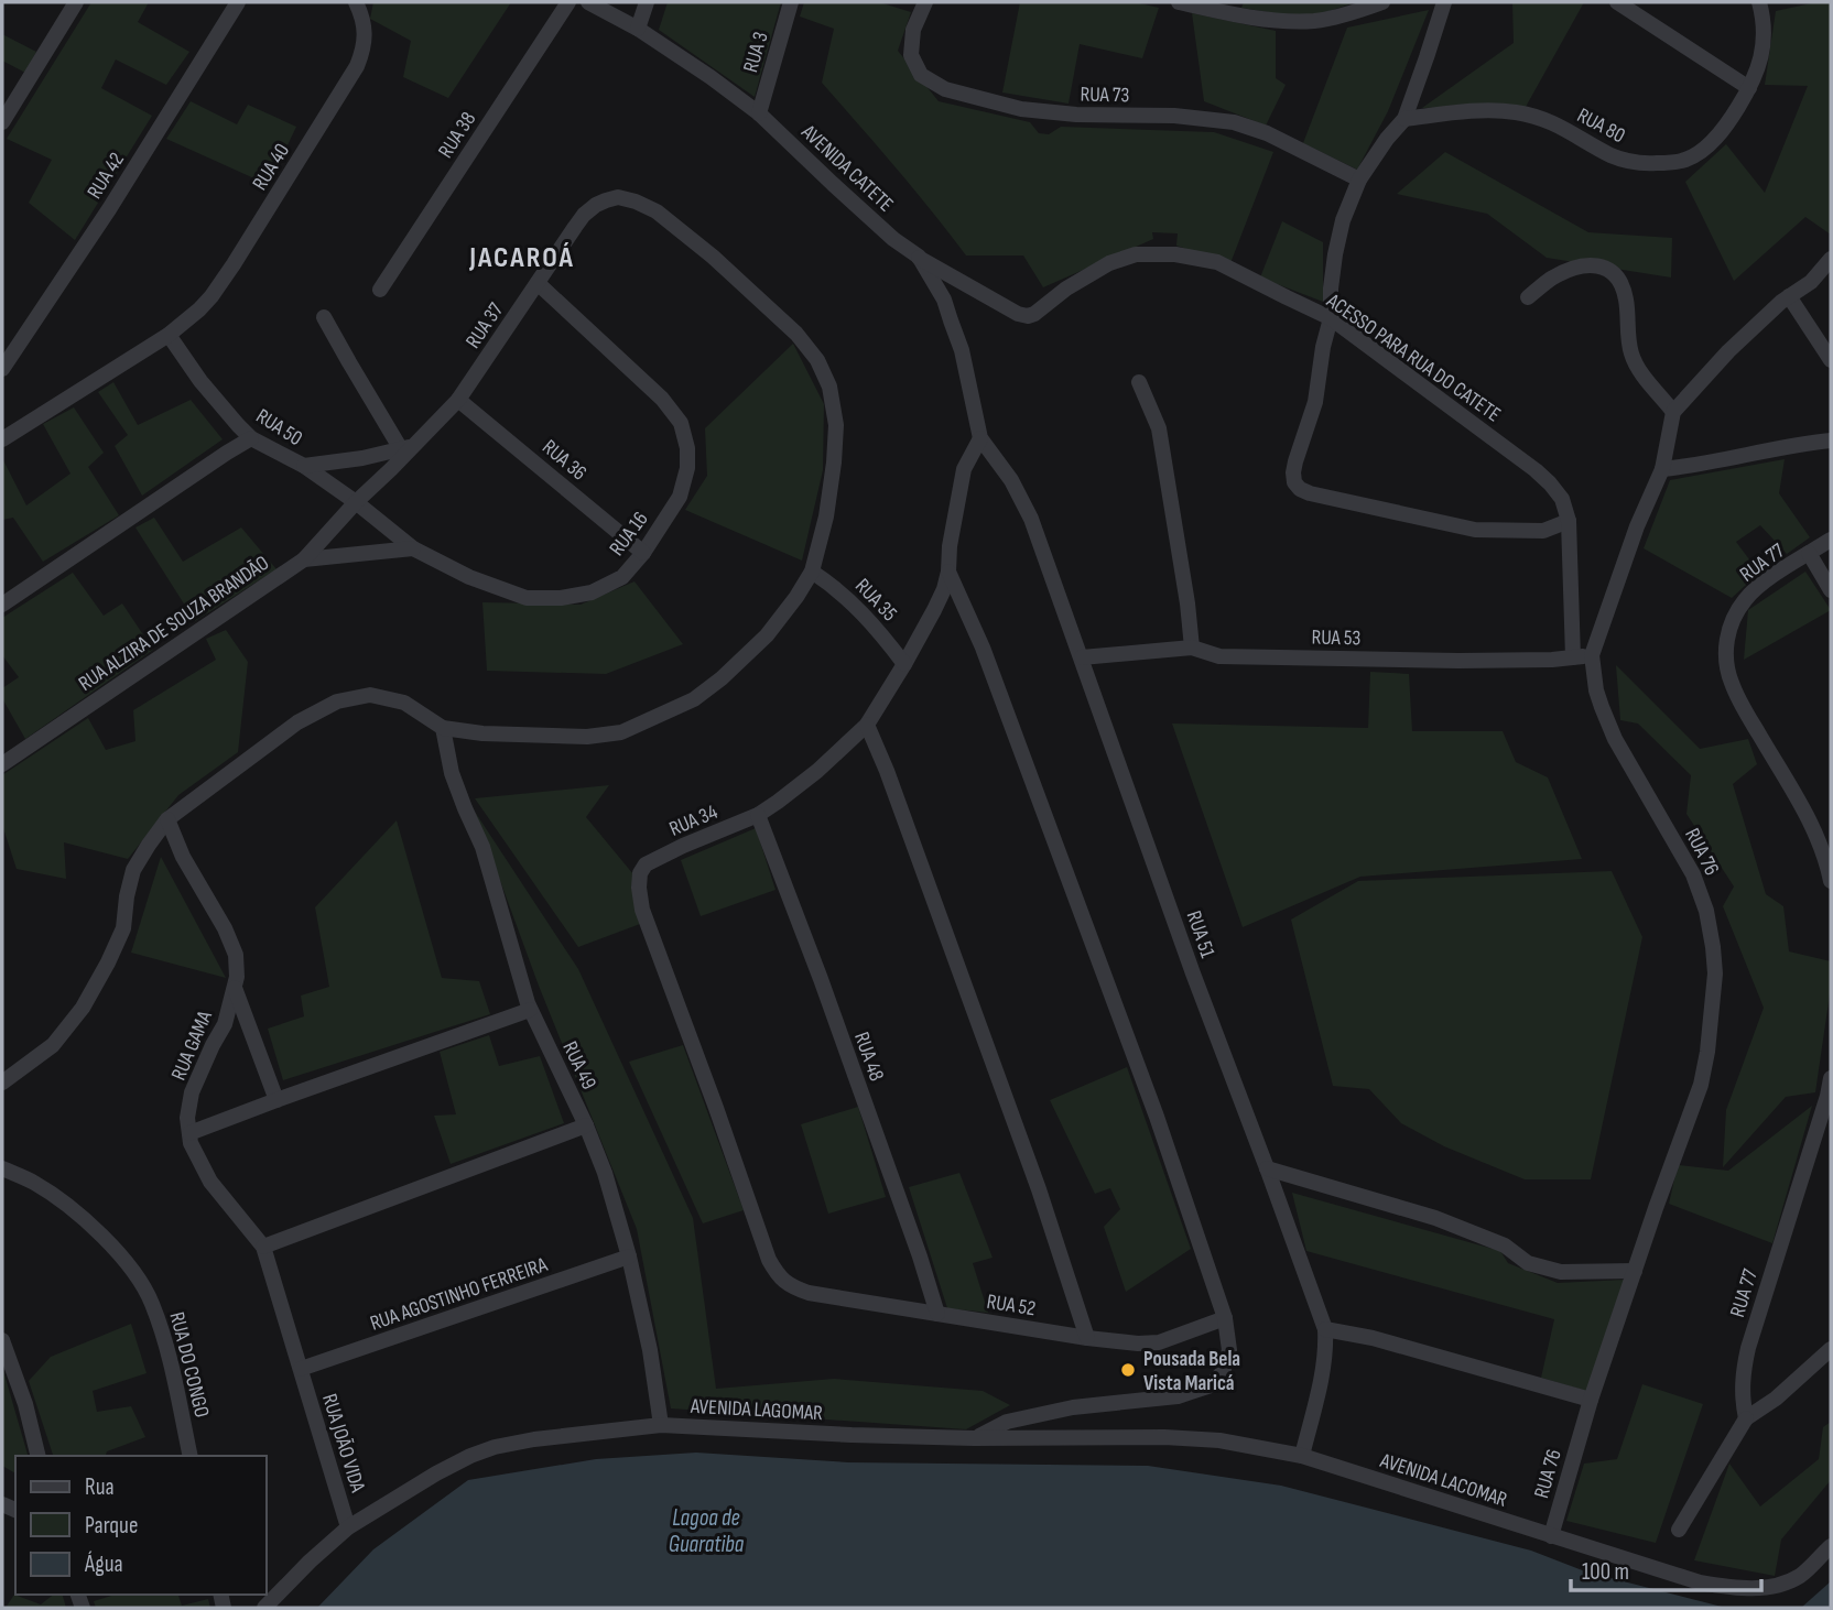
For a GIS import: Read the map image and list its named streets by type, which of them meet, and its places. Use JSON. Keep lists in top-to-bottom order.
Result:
{
  "streets": {
    "street": [
      "RUA 3",
      "RUA 73",
      "RUA 80",
      "RUA 38",
      "RUA 40",
      "AVENIDA CATETE",
      "RUA 42",
      "RUA 37",
      "ACESSO PARA RUA DO CATETE",
      "RUA 50",
      "RUA 36",
      "RUA 16",
      "RUA 77",
      "RUA 35",
      "RUA ALZIRA DE SOUZA BRANDÃO",
      "RUA 53",
      "RUA 34",
      "RUA 76",
      "RUA 51",
      "RUA GAMA",
      "RUA 48",
      "RUA 49",
      "RUA AGOSTINHO FERREIRA",
      "RUA 52",
      "RUA DO CONGO",
      "AVENIDA LAGOMAR",
      "RUA JOÃO VIDA",
      "AVENIDA LACOMAR"
    ]
  },
  "crossings": [
    ["RUA 3", "AVENIDA CATETE"],
    ["RUA 40", "RUA 50"],
    ["AVENIDA CATETE", "ACESSO PARA RUA DO CATETE"],
    ["AVENIDA CATETE", "RUA 34"],
    ["AVENIDA CATETE", "RUA 51"],
    ["RUA 37", "RUA 50"],
    ["RUA 37", "RUA 36"],
    ["RUA 37", "RUA 16"],
    ["RUA 37", "RUA 35"],
    ["RUA 37", "RUA ALZIRA DE SOUZA BRANDÃO"],
    ["ACESSO PARA RUA DO CATETE", "RUA 53"],
    ["RUA 50", "RUA 16"],
    ["RUA 50", "RUA ALZIRA DE SOUZA BRANDÃO"],
    ["RUA 36", "RUA 16"],
    ["RUA 16", "RUA ALZIRA DE SOUZA BRANDÃO"],
    ["RUA 35", "RUA 34"],
    ["RUA 53", "RUA 76"],
    ["RUA 53", "RUA 51"],
    ["RUA 34", "RUA 51"],
    ["RUA 34", "RUA 48"],
    ["RUA 34", "RUA 52"],
    ["RUA 76", "AVENIDA LACOMAR"],
    ["RUA 51", "AVENIDA LAGOMAR"],
    ["RUA 51", "AVENIDA LACOMAR"],
    ["RUA GAMA", "RUA AGOSTINHO FERREIRA"],
    ["RUA GAMA", "RUA JOÃO VIDA"],
    ["RUA 48", "RUA 52"],
    ["RUA 49", "RUA AGOSTINHO FERREIRA"],
    ["RUA 49", "AVENIDA LAGOMAR"],
    ["RUA AGOSTINHO FERREIRA", "RUA JOÃO VIDA"],
    ["AVENIDA LAGOMAR", "RUA JOÃO VIDA"],
    ["AVENIDA LAGOMAR", "AVENIDA LACOMAR"]
  ],
  "districts": ["JACAROÁ"],
  "water": ["Lagoa de Guaratiba"],
  "places": ["Pousada Bela Vista Maricá"],
  "legend": ["Rua", "Parque", "Água"],
  "scale_bar": "100 m"
}
